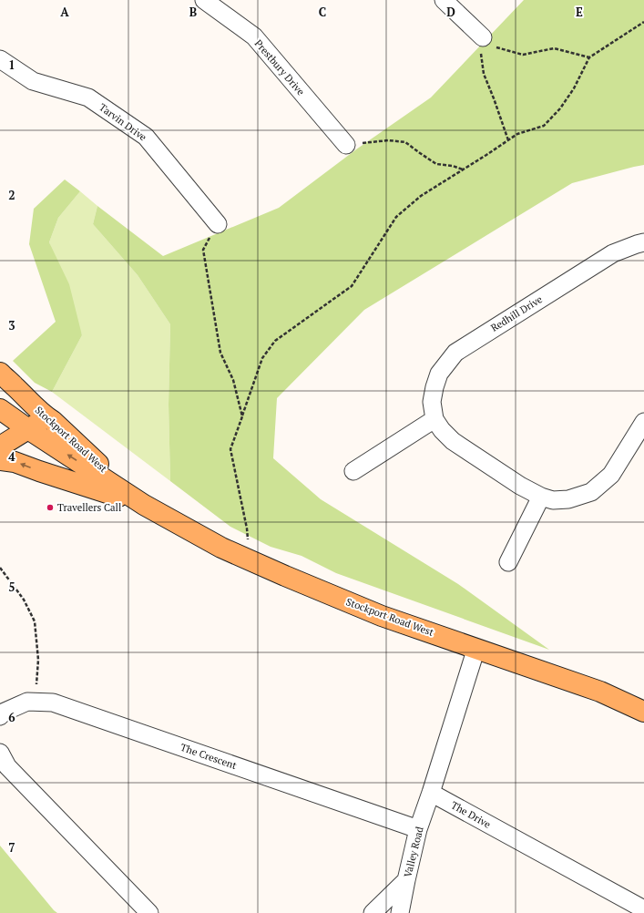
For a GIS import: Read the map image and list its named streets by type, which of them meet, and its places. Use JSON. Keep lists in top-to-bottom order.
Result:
{
  "streets": {
    "main road": ["Stockport Road West"],
    "street": [
      "Prestbury Drive",
      "Tarvin Drive",
      "Redhill Drive",
      "The Crescent",
      "The Drive",
      "Valley Road"
    ]
  },
  "crossings": [
    ["The Crescent", "Valley Road"],
    ["The Drive", "Valley Road"]
  ],
  "places": ["Travellers Call"],
  "grid": {
    "columns": [
      "A",
      "B",
      "C",
      "D",
      "E"
    ],
    "rows": [
      "1",
      "2",
      "3",
      "4",
      "5",
      "6",
      "7"
    ]
  }
}
